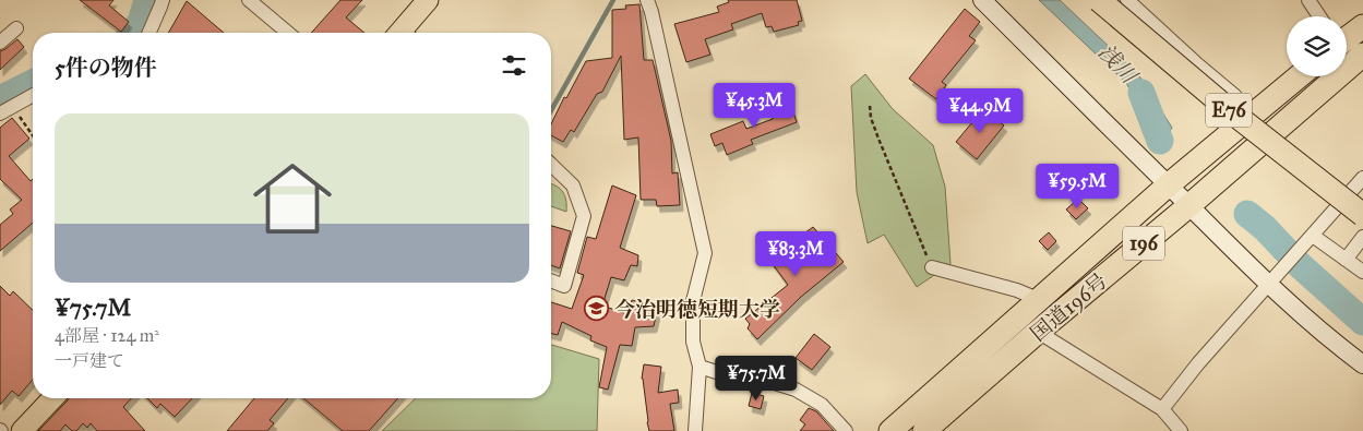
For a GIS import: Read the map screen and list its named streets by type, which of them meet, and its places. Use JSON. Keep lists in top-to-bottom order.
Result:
{
  "streets": {
    "highway": ["E76", "196", "国道196号"]
  },
  "water": ["浅川"],
  "places": {
    "school or university": ["今治明徳短期大学"]
  },
  "page": {
    "heading": "5件の物件",
    "price": [
      "¥45.3M",
      "¥44.9M",
      "¥59.5M",
      "¥83.3M",
      "¥75.7M"
    ],
    "list": [
      {
        "name": "¥75.7M",
        "note": "4部屋 · 124 m² · 一戸建て"
      }
    ]
  }
}
